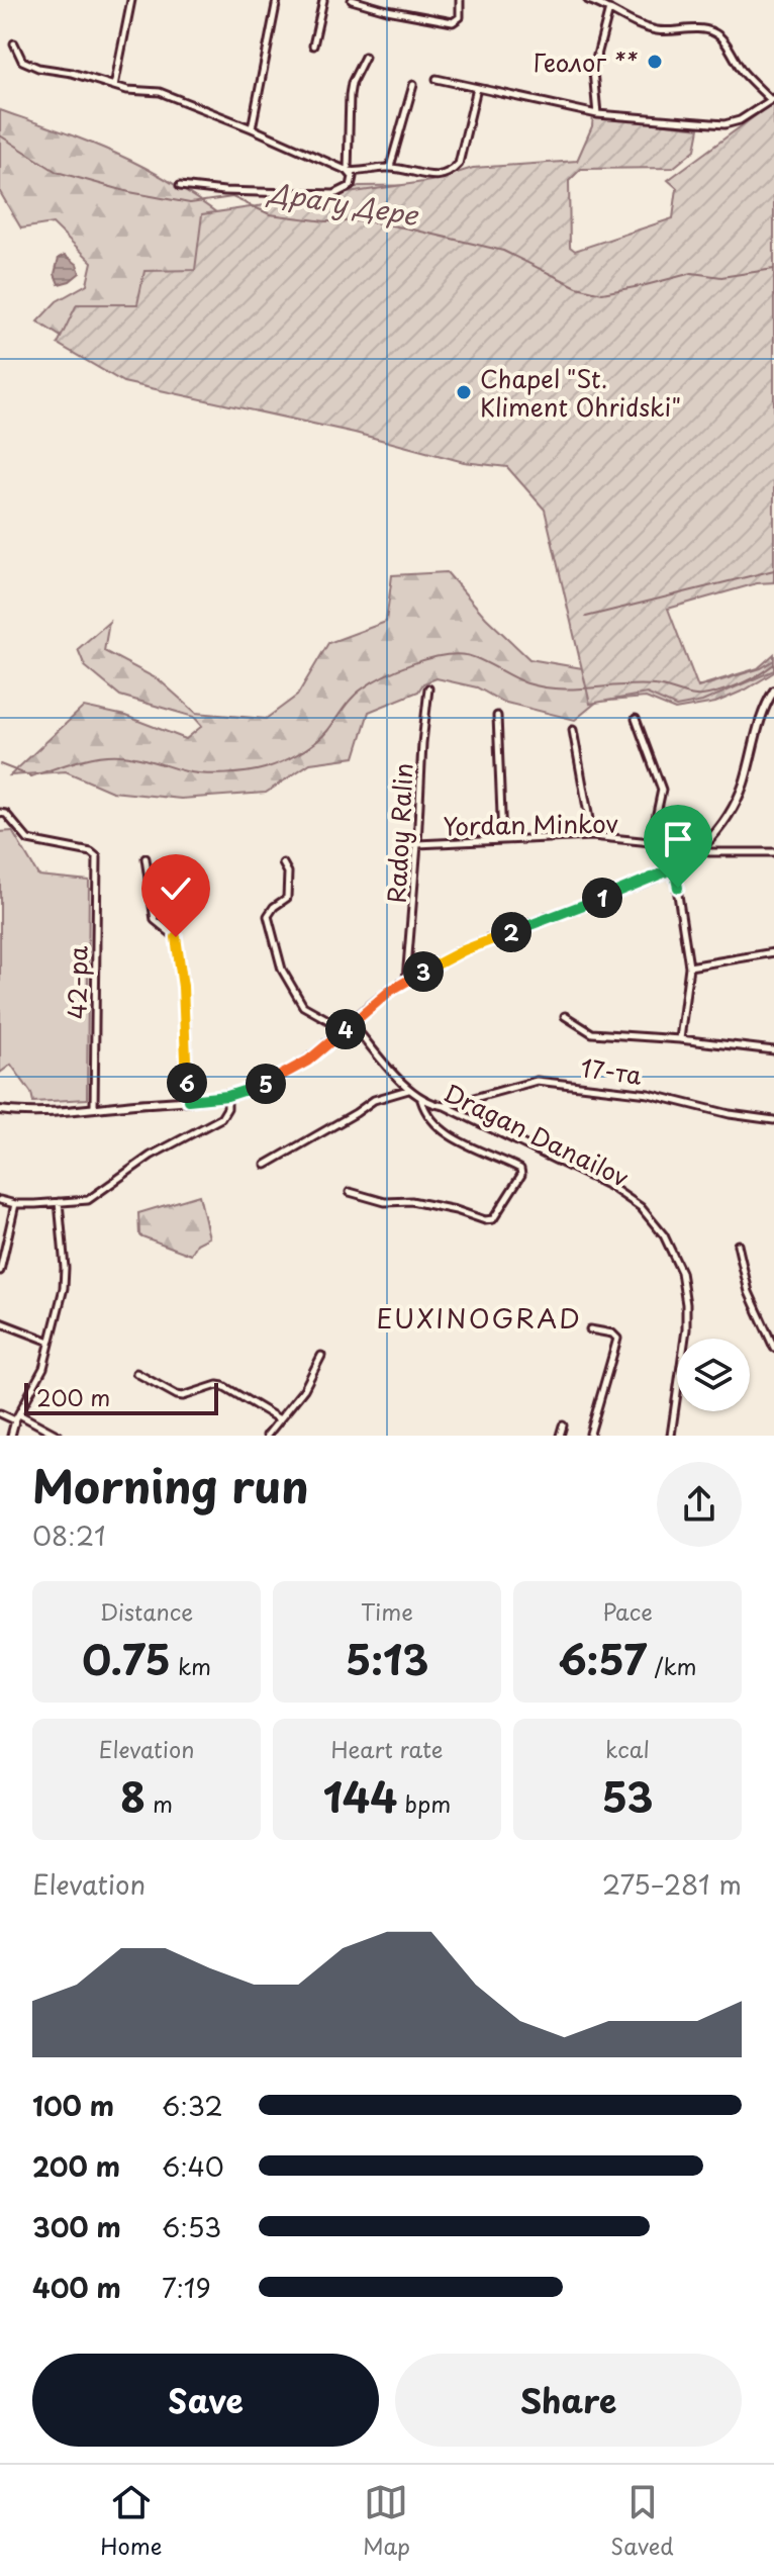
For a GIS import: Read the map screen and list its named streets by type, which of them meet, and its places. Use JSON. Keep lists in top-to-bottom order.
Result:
{
  "streets": {
    "street": [
      "Yordan Minkov",
      "Radoy Ralin",
      "42-ра",
      "17-та",
      "Dragan Danailov"
    ]
  },
  "crossings": [
    ["Yordan Minkov", "Radoy Ralin"],
    ["17-та", "Dragan Danailov"]
  ],
  "districts": ["EUXINOGRAD"],
  "water": ["Драгу Дере"],
  "places": ["Геолог **", "Chapel \"St. Kliment Ohridski\""],
  "scale_bar": "200 m",
  "page": {
    "pins": [
      "1",
      "2",
      "3",
      "4",
      "6",
      "5"
    ],
    "scale": "200 m",
    "heading": ["Morning run", "08:21"],
    "stats": [
      ["Distance", "0.75 km"],
      ["Time", "5:13"],
      ["Pace", "6:57 /km"],
      ["Elevation", "8 m"],
      ["Heart rate", "144 bpm"],
      ["kcal", "53"]
    ],
    "chart": ["Elevation", "275–281 m"],
    "list": [
      {
        "name": "100 m",
        "note": "6:32"
      },
      {
        "name": "200 m",
        "note": "6:40"
      },
      {
        "name": "300 m",
        "note": "6:53"
      },
      {
        "name": "400 m",
        "note": "7:19"
      }
    ],
    "buttons": ["Save", "Share"],
    "tabs": ["Home", "Map", "Saved"]
  }
}
